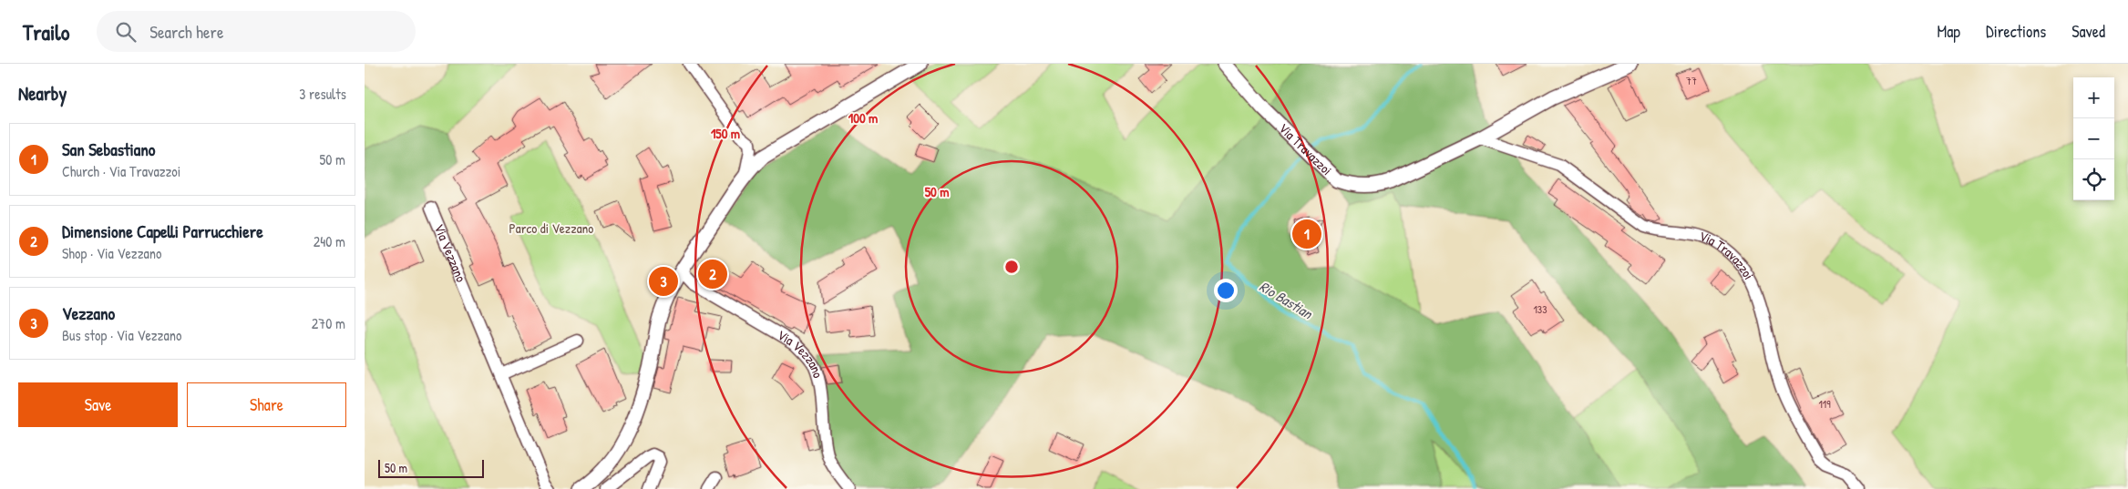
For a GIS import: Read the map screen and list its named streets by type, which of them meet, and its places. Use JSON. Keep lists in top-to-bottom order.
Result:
{
  "streets": {
    "street": ["Via Travazzoi", "Via Vezzano"]
  },
  "water": ["Rio Bastian"],
  "parks": ["Parco di Vezzano"],
  "house_numbers": ["77", "133", "119"],
  "scale_bar": "50 m",
  "page": {
    "header": "Trailo",
    "search": "Search here",
    "nav": ["Map", "Directions", "Saved"],
    "heading": ["Nearby", "3 results"],
    "map_buttons": ["+", "−"],
    "list": [
      {
        "mark": "1",
        "name": "San Sebastiano",
        "note": "Church · Via Travazzoi",
        "value": "50 m"
      },
      {
        "mark": "2",
        "name": "Dimensione Capelli Parrucchiere",
        "note": "Shop · Via Vezzano",
        "value": "240 m"
      },
      {
        "mark": "3",
        "name": "Vezzano",
        "note": "Bus stop · Via Vezzano",
        "value": "270 m"
      }
    ],
    "pins": ["1", "2", "3"],
    "buttons": ["Save", "Share"],
    "scale": "50 m"
  },
  "rings": ["100 m", "150 m", "50 m"]
}
